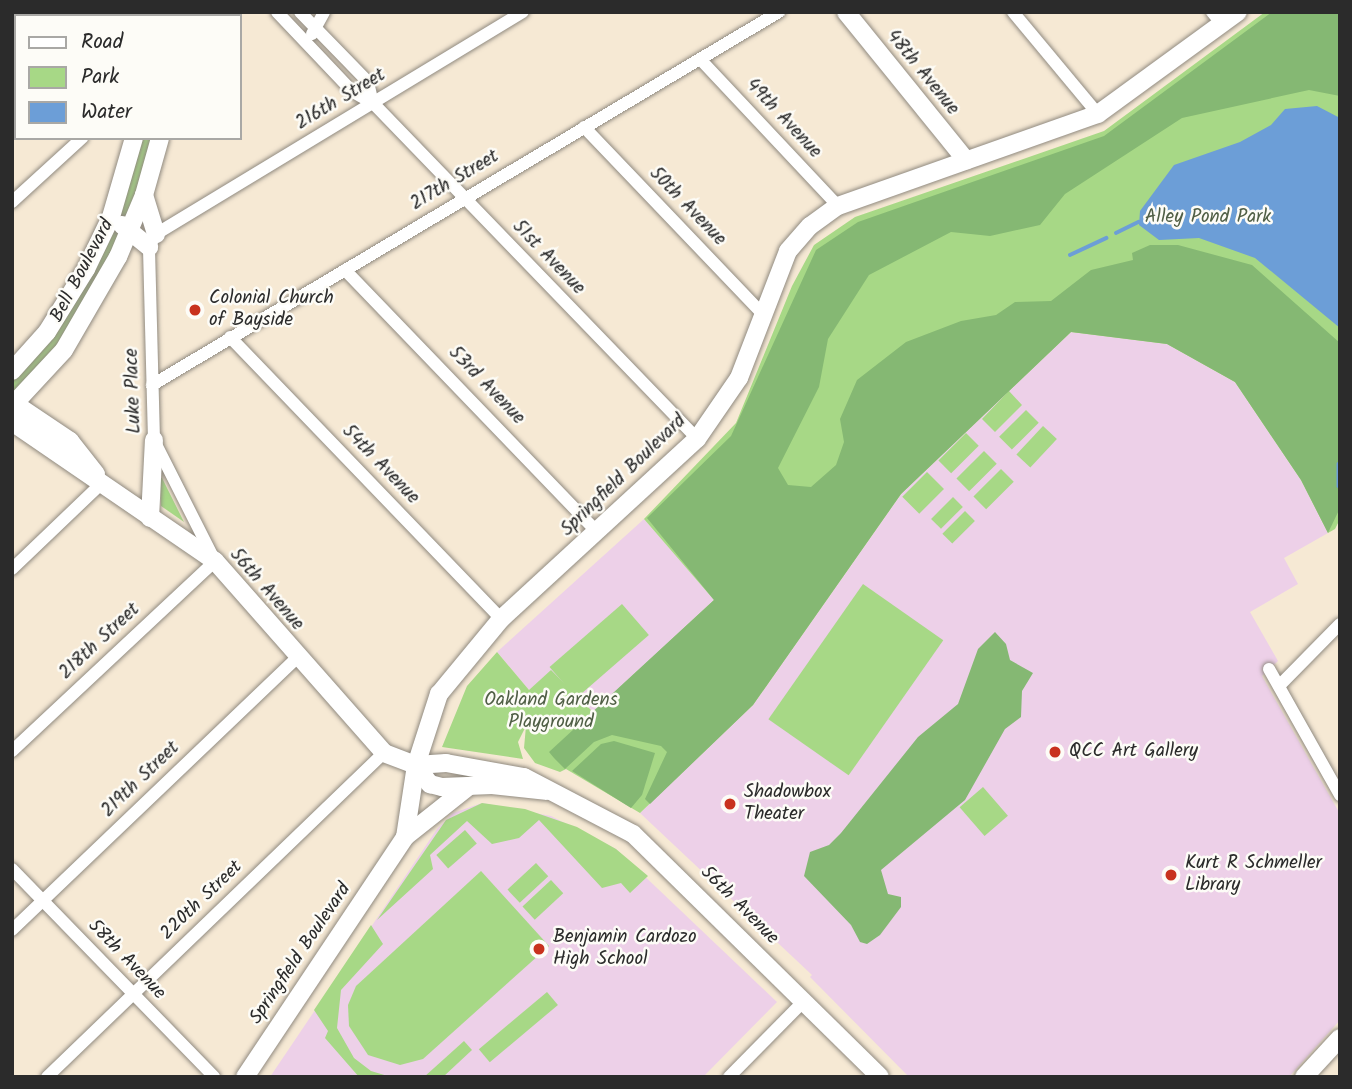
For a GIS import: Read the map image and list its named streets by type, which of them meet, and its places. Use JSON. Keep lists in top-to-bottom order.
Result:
{
  "streets": {
    "street": [
      "48th Avenue",
      "216th Street",
      "49th Avenue",
      "217th Street",
      "50th Avenue",
      "51st Avenue",
      "Bell Boulevard",
      "53rd Avenue",
      "Luke Place",
      "54th Avenue",
      "Springfield Boulevard",
      "56th Avenue",
      "218th Street",
      "219th Street",
      "220th Street",
      "58th Avenue"
    ]
  },
  "crossings": [
    ["48th Avenue", "Springfield Boulevard"],
    ["216th Street", "51st Avenue"],
    ["216th Street", "Luke Place"],
    ["49th Avenue", "217th Street"],
    ["49th Avenue", "Springfield Boulevard"],
    ["217th Street", "50th Avenue"],
    ["217th Street", "51st Avenue"],
    ["217th Street", "53rd Avenue"],
    ["217th Street", "Luke Place"],
    ["217th Street", "54th Avenue"],
    ["50th Avenue", "Springfield Boulevard"],
    ["51st Avenue", "Springfield Boulevard"],
    ["Bell Boulevard", "56th Avenue"],
    ["53rd Avenue", "Springfield Boulevard"],
    ["Luke Place", "56th Avenue"],
    ["Luke Place", "218th Street"],
    ["54th Avenue", "Springfield Boulevard"],
    ["Springfield Boulevard", "56th Avenue"],
    ["56th Avenue", "218th Street"],
    ["56th Avenue", "219th Street"],
    ["56th Avenue", "220th Street"],
    ["219th Street", "58th Avenue"],
    ["220th Street", "58th Avenue"]
  ],
  "parks": ["Alley Pond Park", "Oakland Gardens Playground"],
  "places": [
    "Colonial Church of Bayside",
    "QCC Art Gallery",
    "Shadowbox Theater",
    "Kurt R Schmeller Library",
    "Benjamin Cardozo High School"
  ],
  "legend": ["Road", "Park", "Water"]
}
